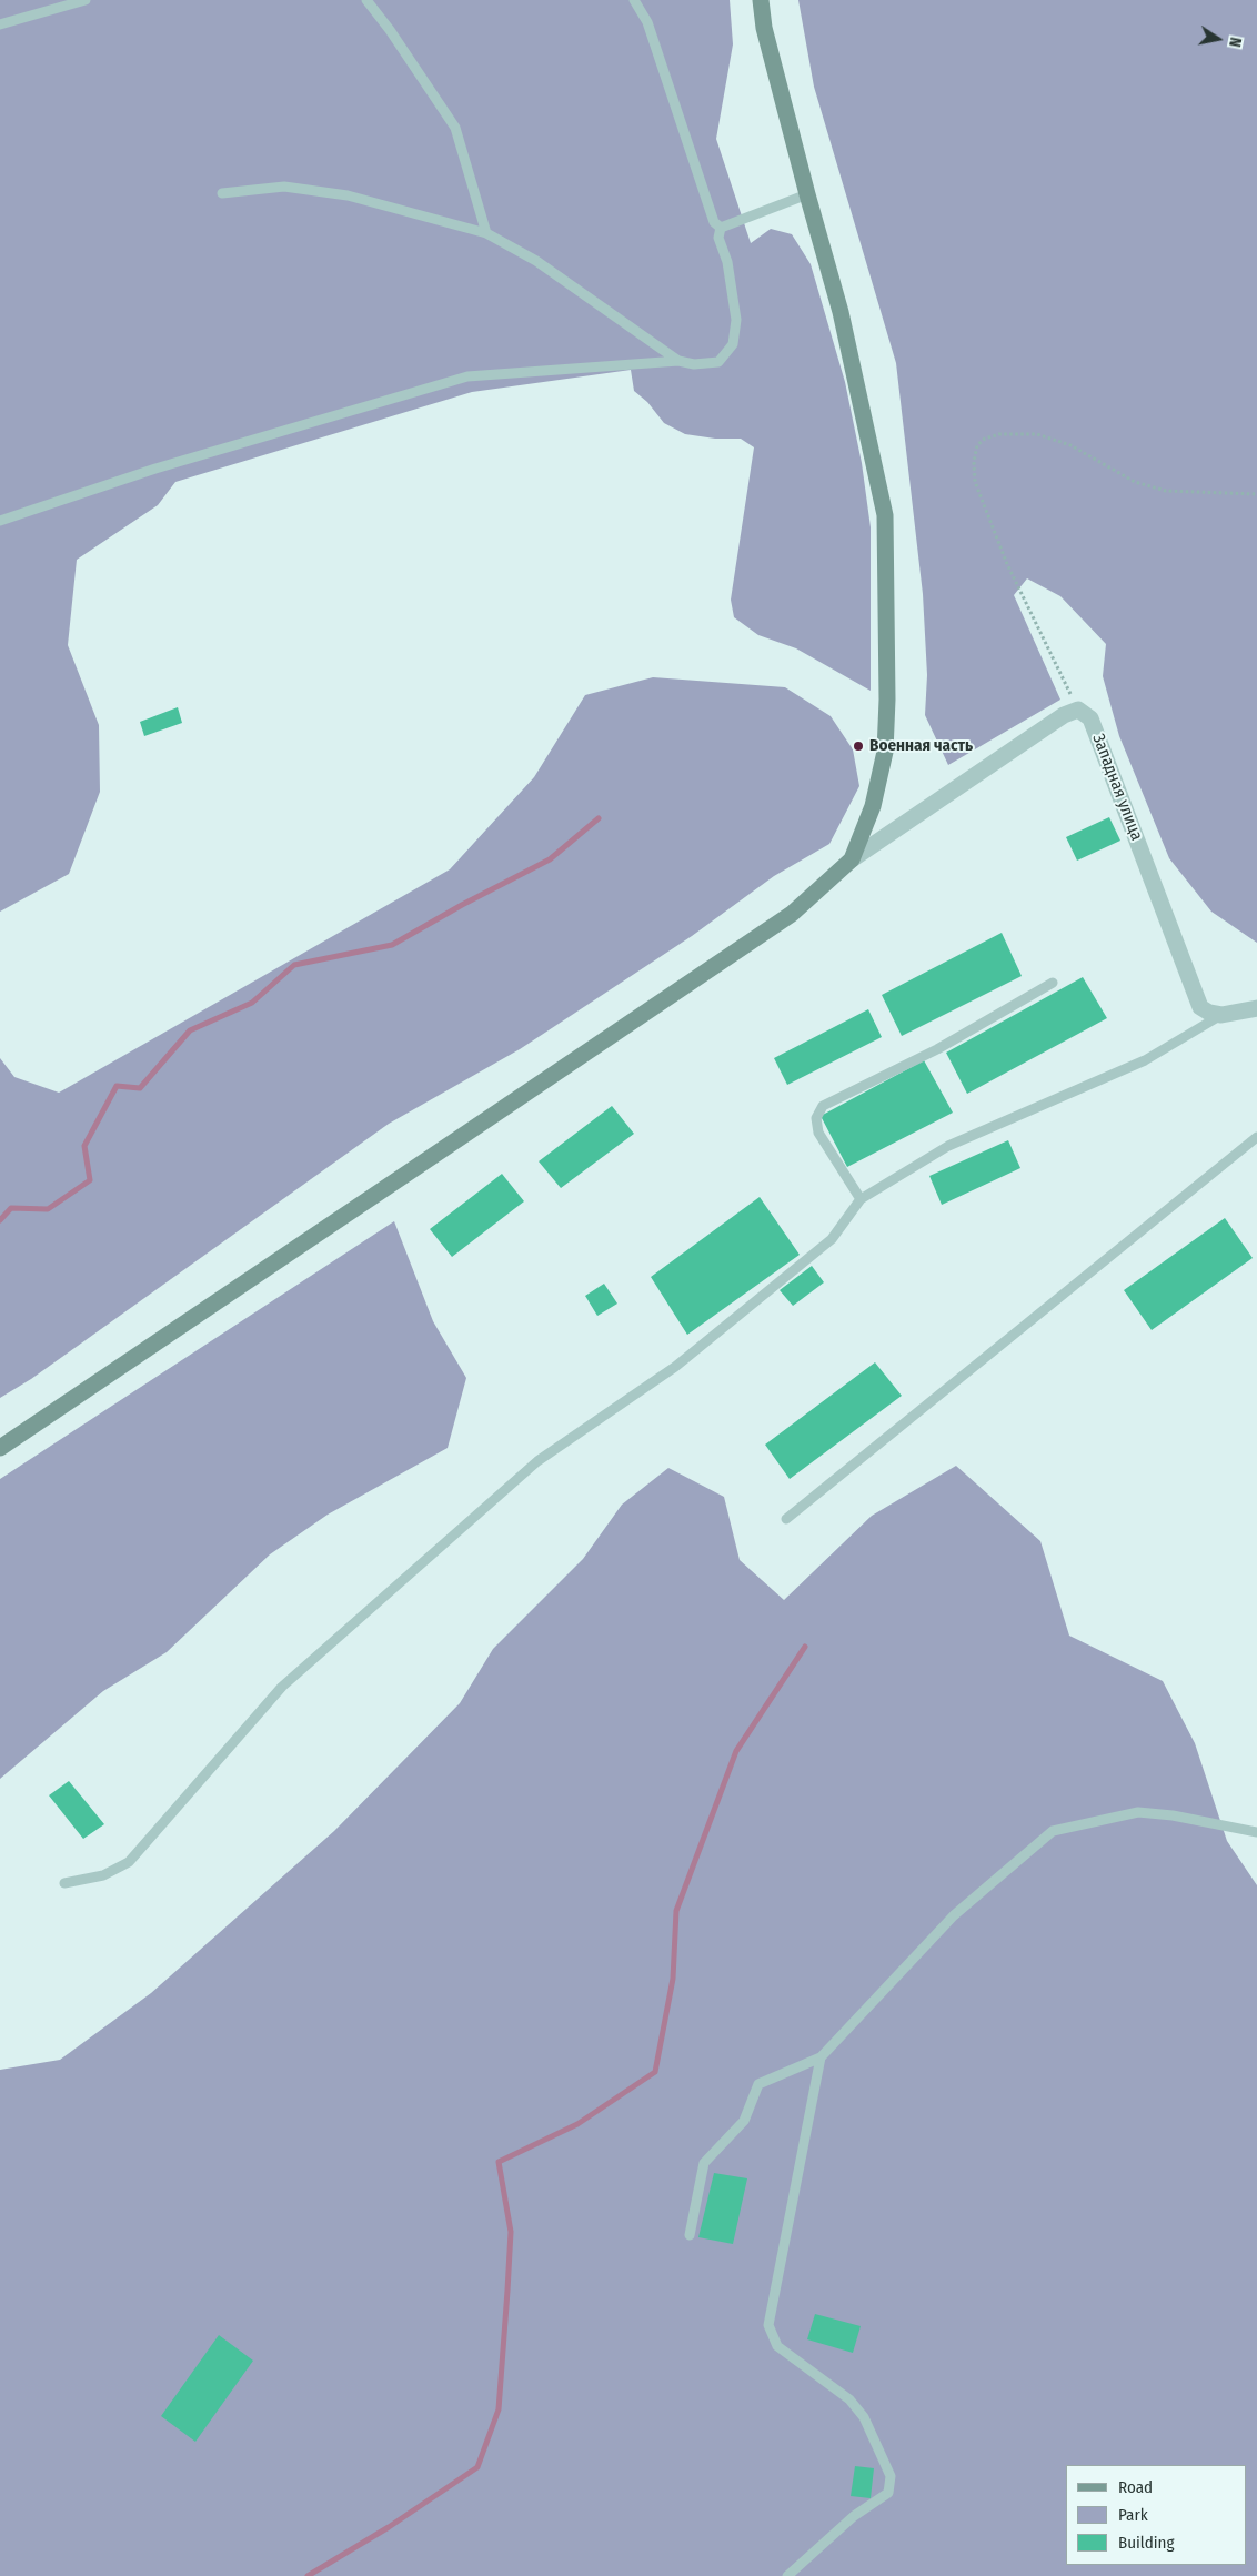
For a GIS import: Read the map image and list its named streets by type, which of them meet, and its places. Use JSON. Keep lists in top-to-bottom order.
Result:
{
  "streets": {
    "street": ["Западная улица"]
  },
  "places": ["Военная часть"],
  "legend": ["Road", "Park", "Building"],
  "north": "right"
}
